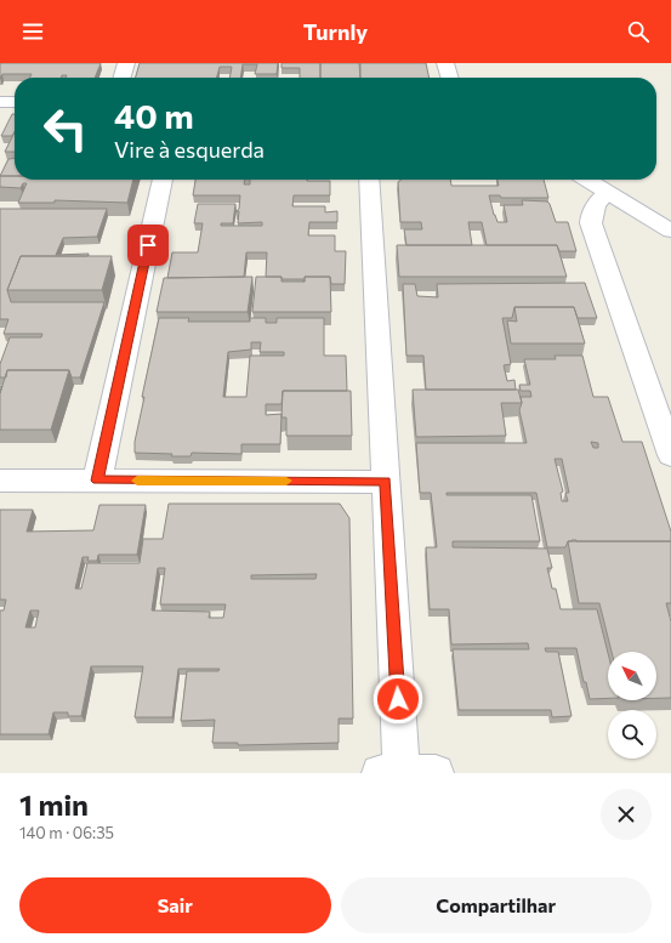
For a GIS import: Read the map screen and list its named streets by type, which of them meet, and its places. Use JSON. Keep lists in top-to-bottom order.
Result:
{
  "north": "top left",
  "page": {
    "header": "Turnly",
    "turn": ["40 m", "Vire à esquerda"],
    "heading": ["1 min", "140 m · 06:35"],
    "buttons": ["Sair", "Compartilhar"]
  }
}
